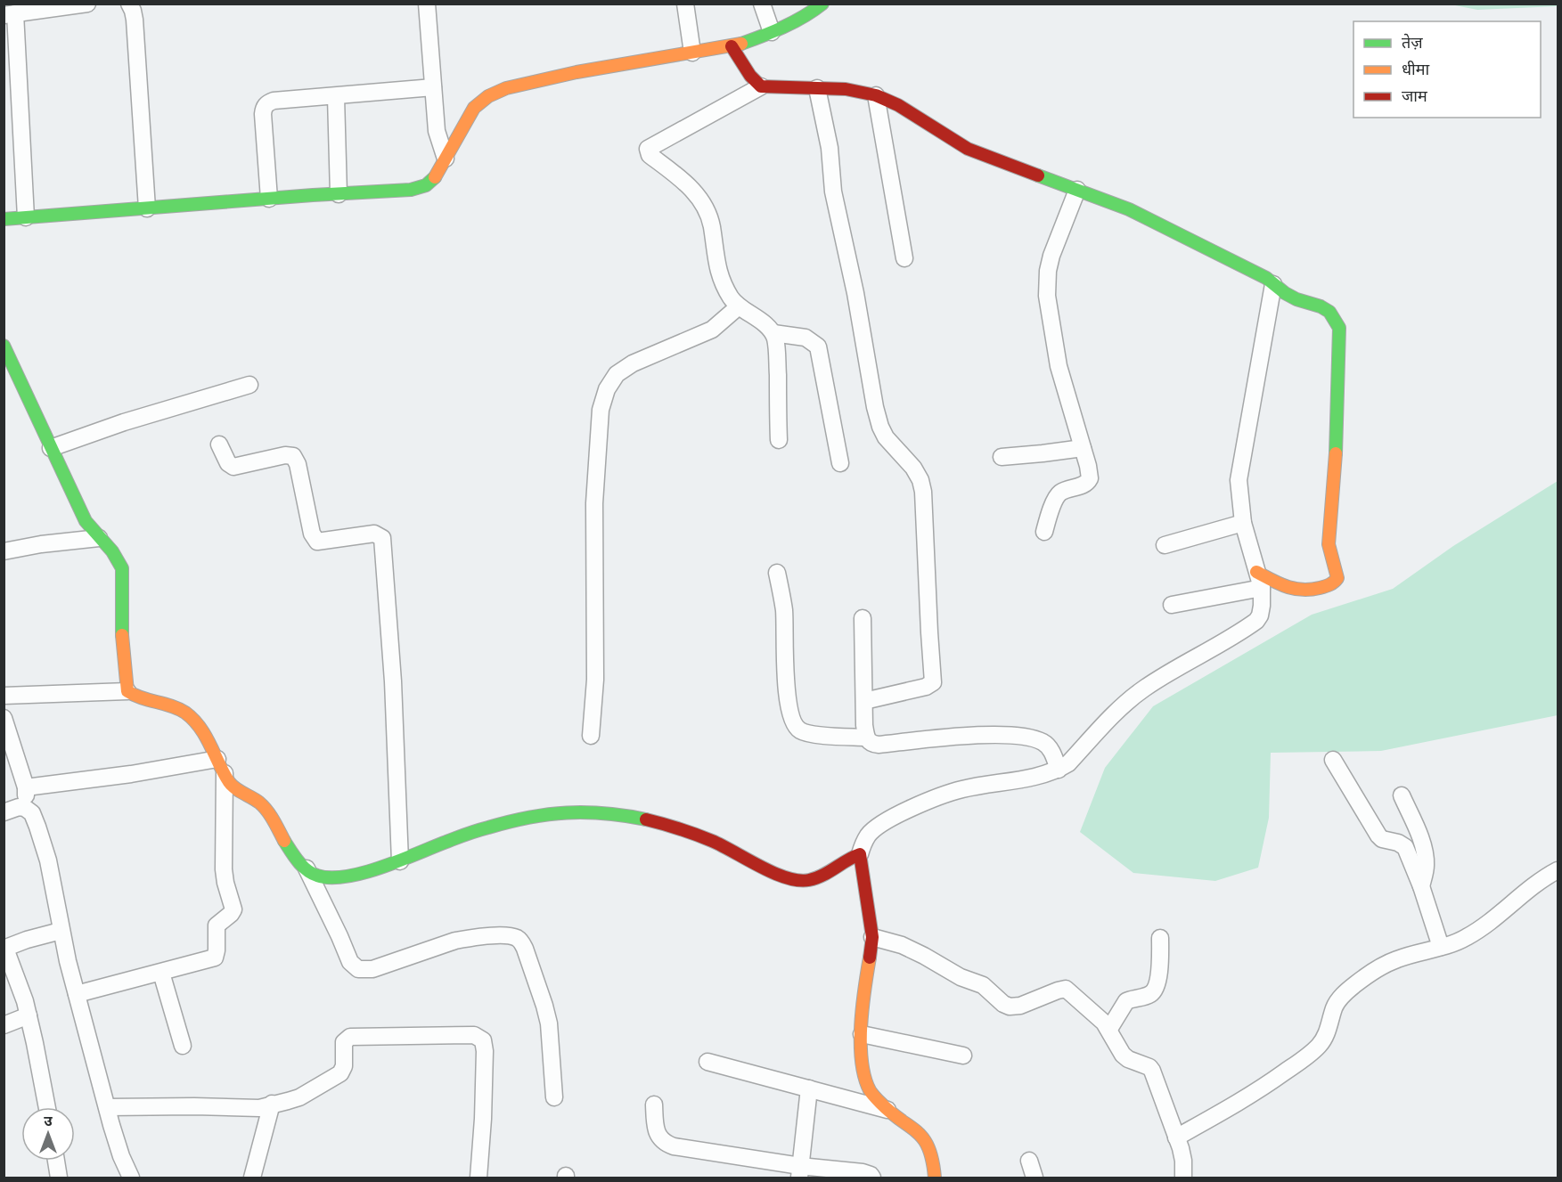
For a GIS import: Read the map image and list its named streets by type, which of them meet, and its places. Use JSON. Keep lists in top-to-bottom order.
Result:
{
  "legend": ["तेज़", "धीमा", "जाम"],
  "north": "top"
}
